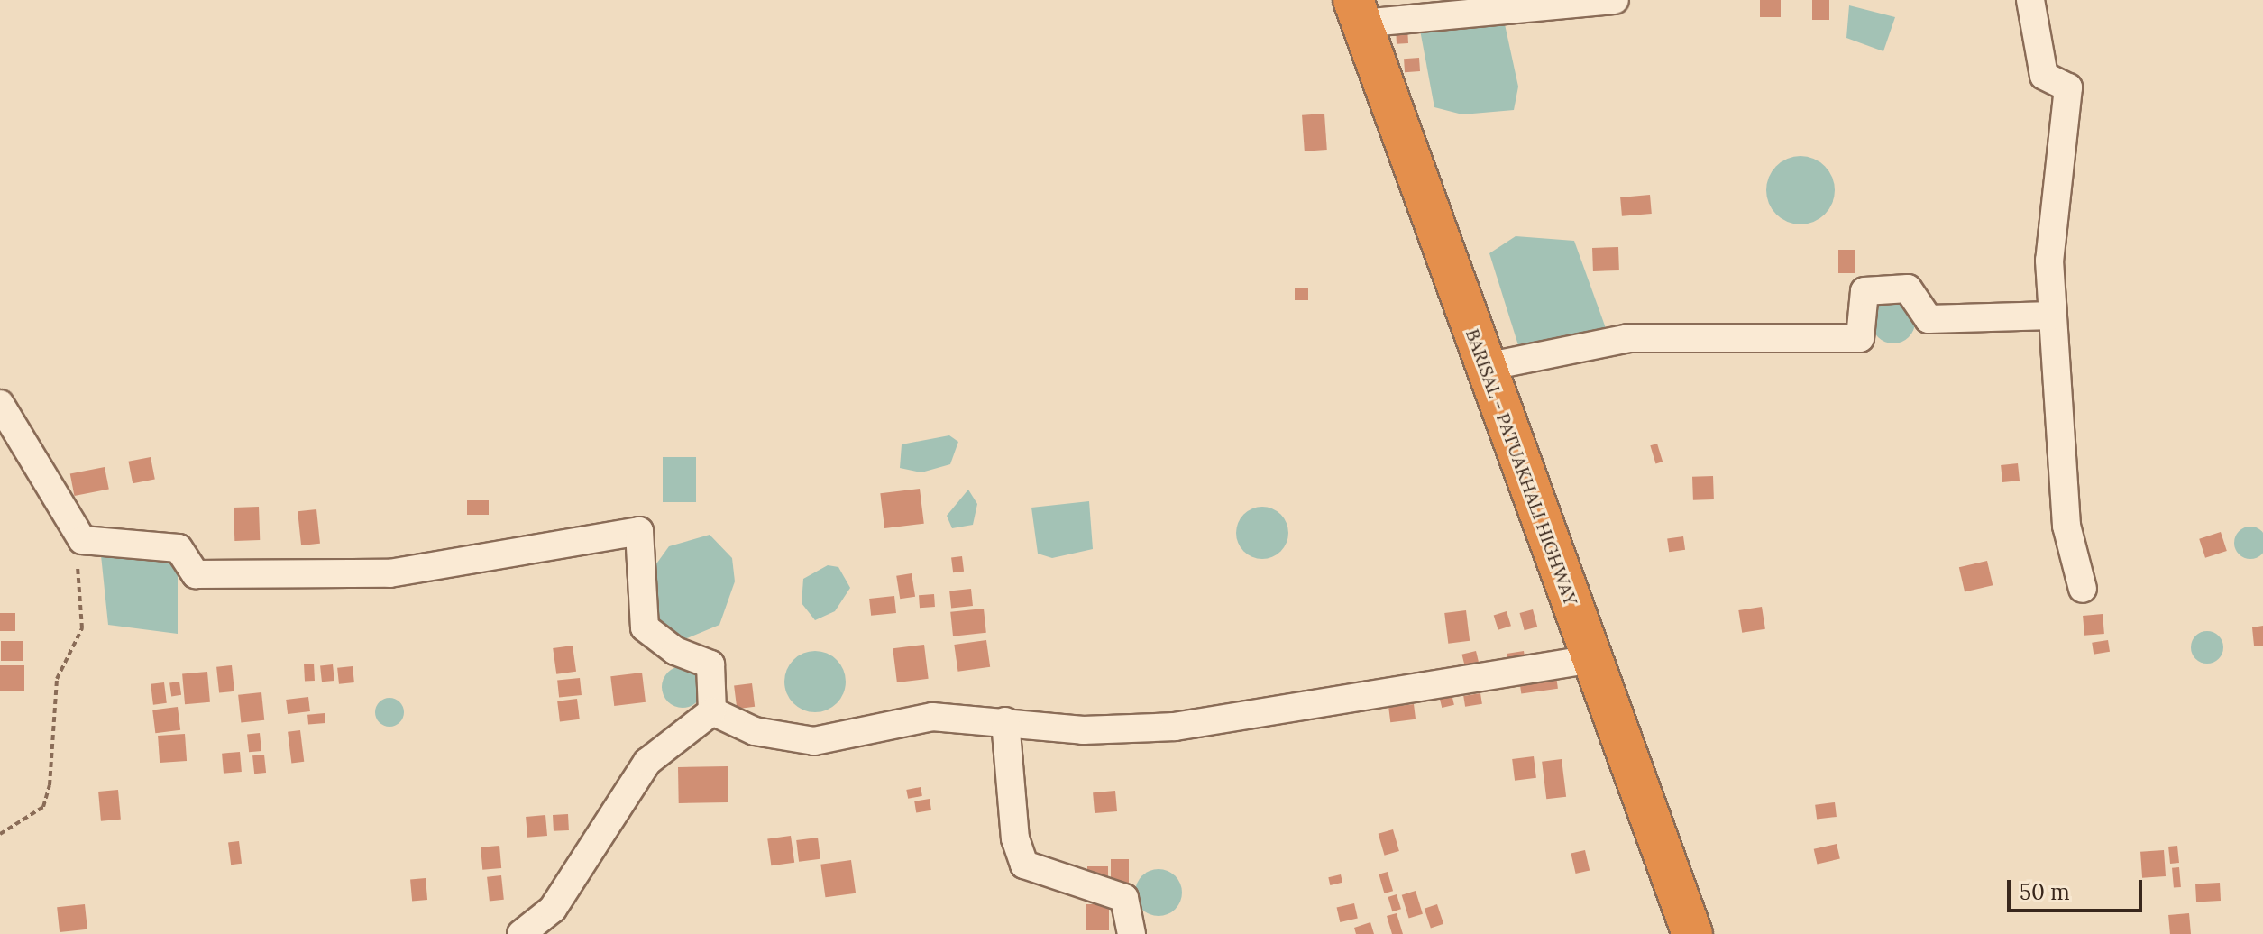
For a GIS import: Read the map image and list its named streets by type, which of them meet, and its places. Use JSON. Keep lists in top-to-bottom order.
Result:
{
  "streets": {
    "highway": ["BARISAL - PATUAKHALI HIGHWAY"]
  },
  "scale_bar": "50 m"
}
